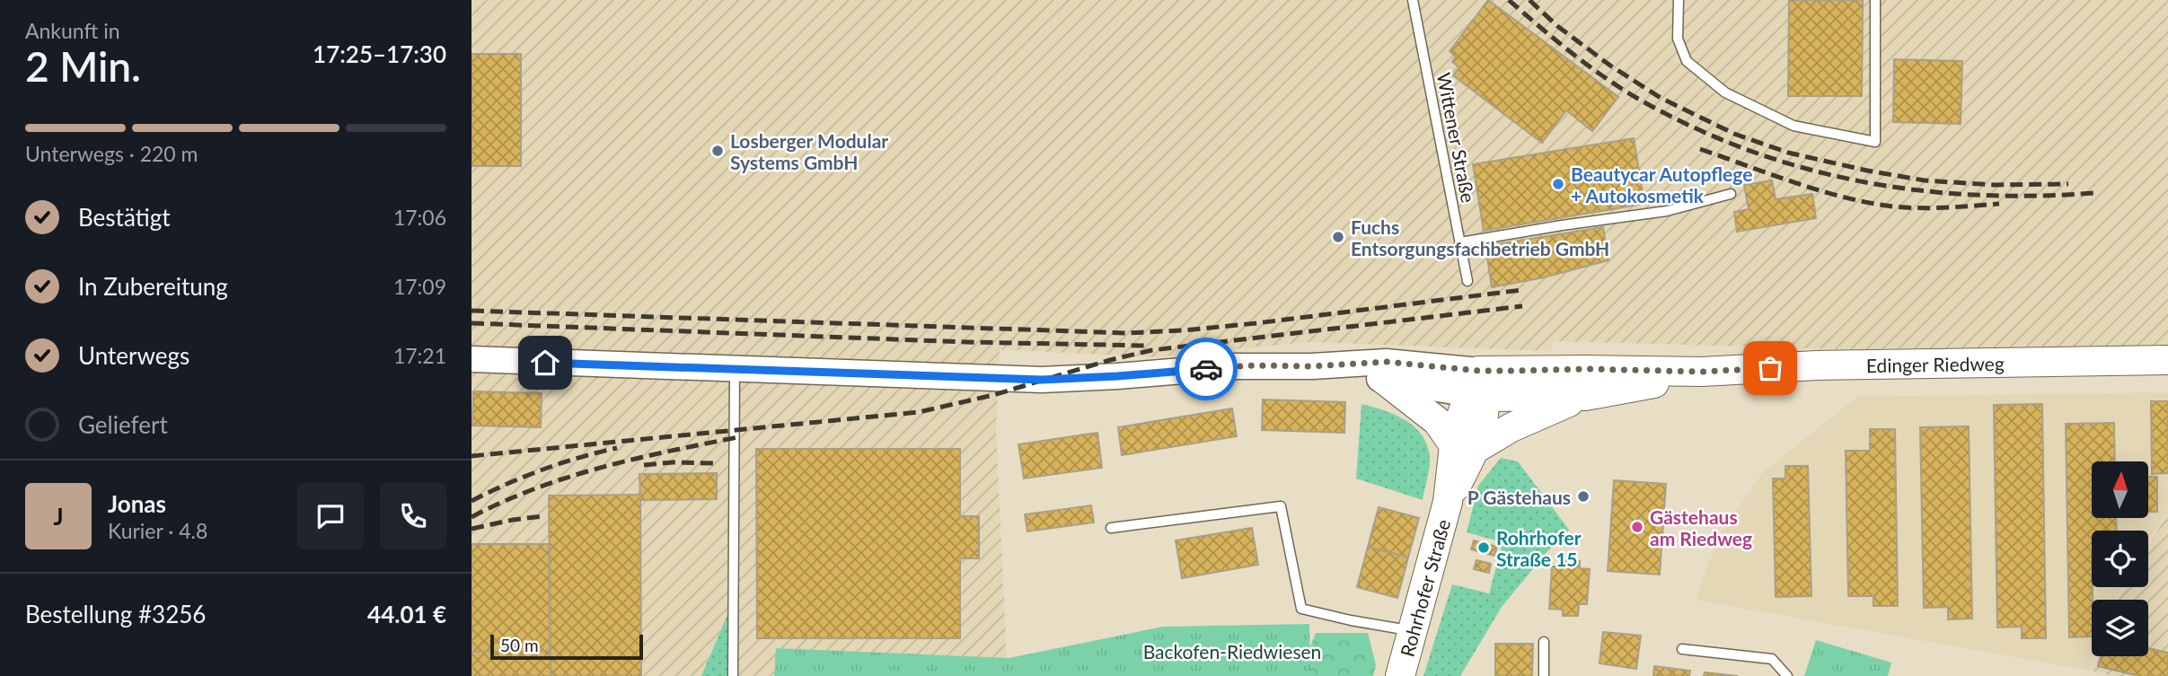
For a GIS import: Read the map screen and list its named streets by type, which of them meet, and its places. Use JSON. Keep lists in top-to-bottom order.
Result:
{
  "streets": {
    "main road": ["Edinger Riedweg", "Rohrhofer Straße"],
    "lane": ["Wittener Straße"]
  },
  "crossings": [
    ["Edinger Riedweg", "Rohrhofer Straße"]
  ],
  "parks": ["Backofen-Riedwiesen"],
  "places": [
    "Losberger Modular Systems GmbH",
    "Beautycar Autopflege + Autokosmetik",
    "Fuchs Entsorgungsfachbetrieb GmbH",
    "P Gästehaus",
    "Gästehaus am Riedweg",
    "Rohrhofer Straße 15"
  ],
  "scale_bar": "50 m",
  "north": "top",
  "page": {
    "heading": ["2 Min.", "Ankunft in", "17:25–17:30"],
    "panel": [
      "Jonas",
      "Kurier · 4.8",
      "Bestellung #3256",
      "44.01 €"
    ],
    "bar": "Unterwegs · 220 m",
    "list": [
      ["Bestätigt", "17:06"],
      ["In Zubereitung", "17:09"],
      ["Unterwegs", "17:21"],
      "Geliefert"
    ],
    "round": "J",
    "scale": "50 m"
  }
}
